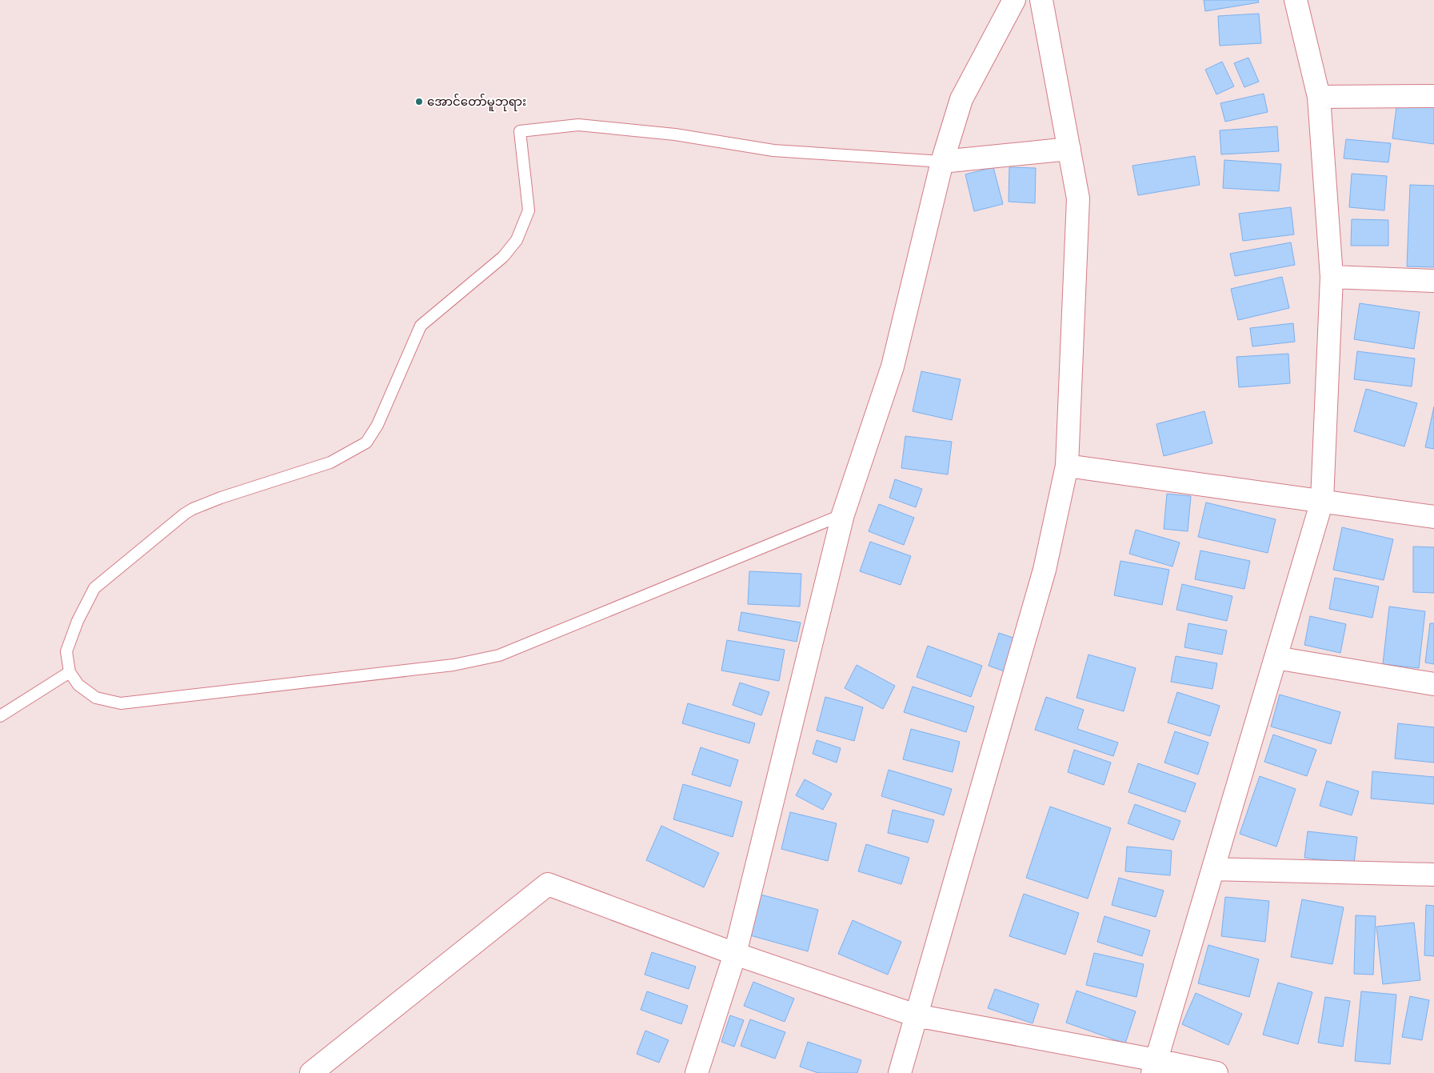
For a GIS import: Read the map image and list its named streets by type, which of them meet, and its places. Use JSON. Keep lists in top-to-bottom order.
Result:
{
  "places": ["အောင်တော်မူဘုရား"]
}
